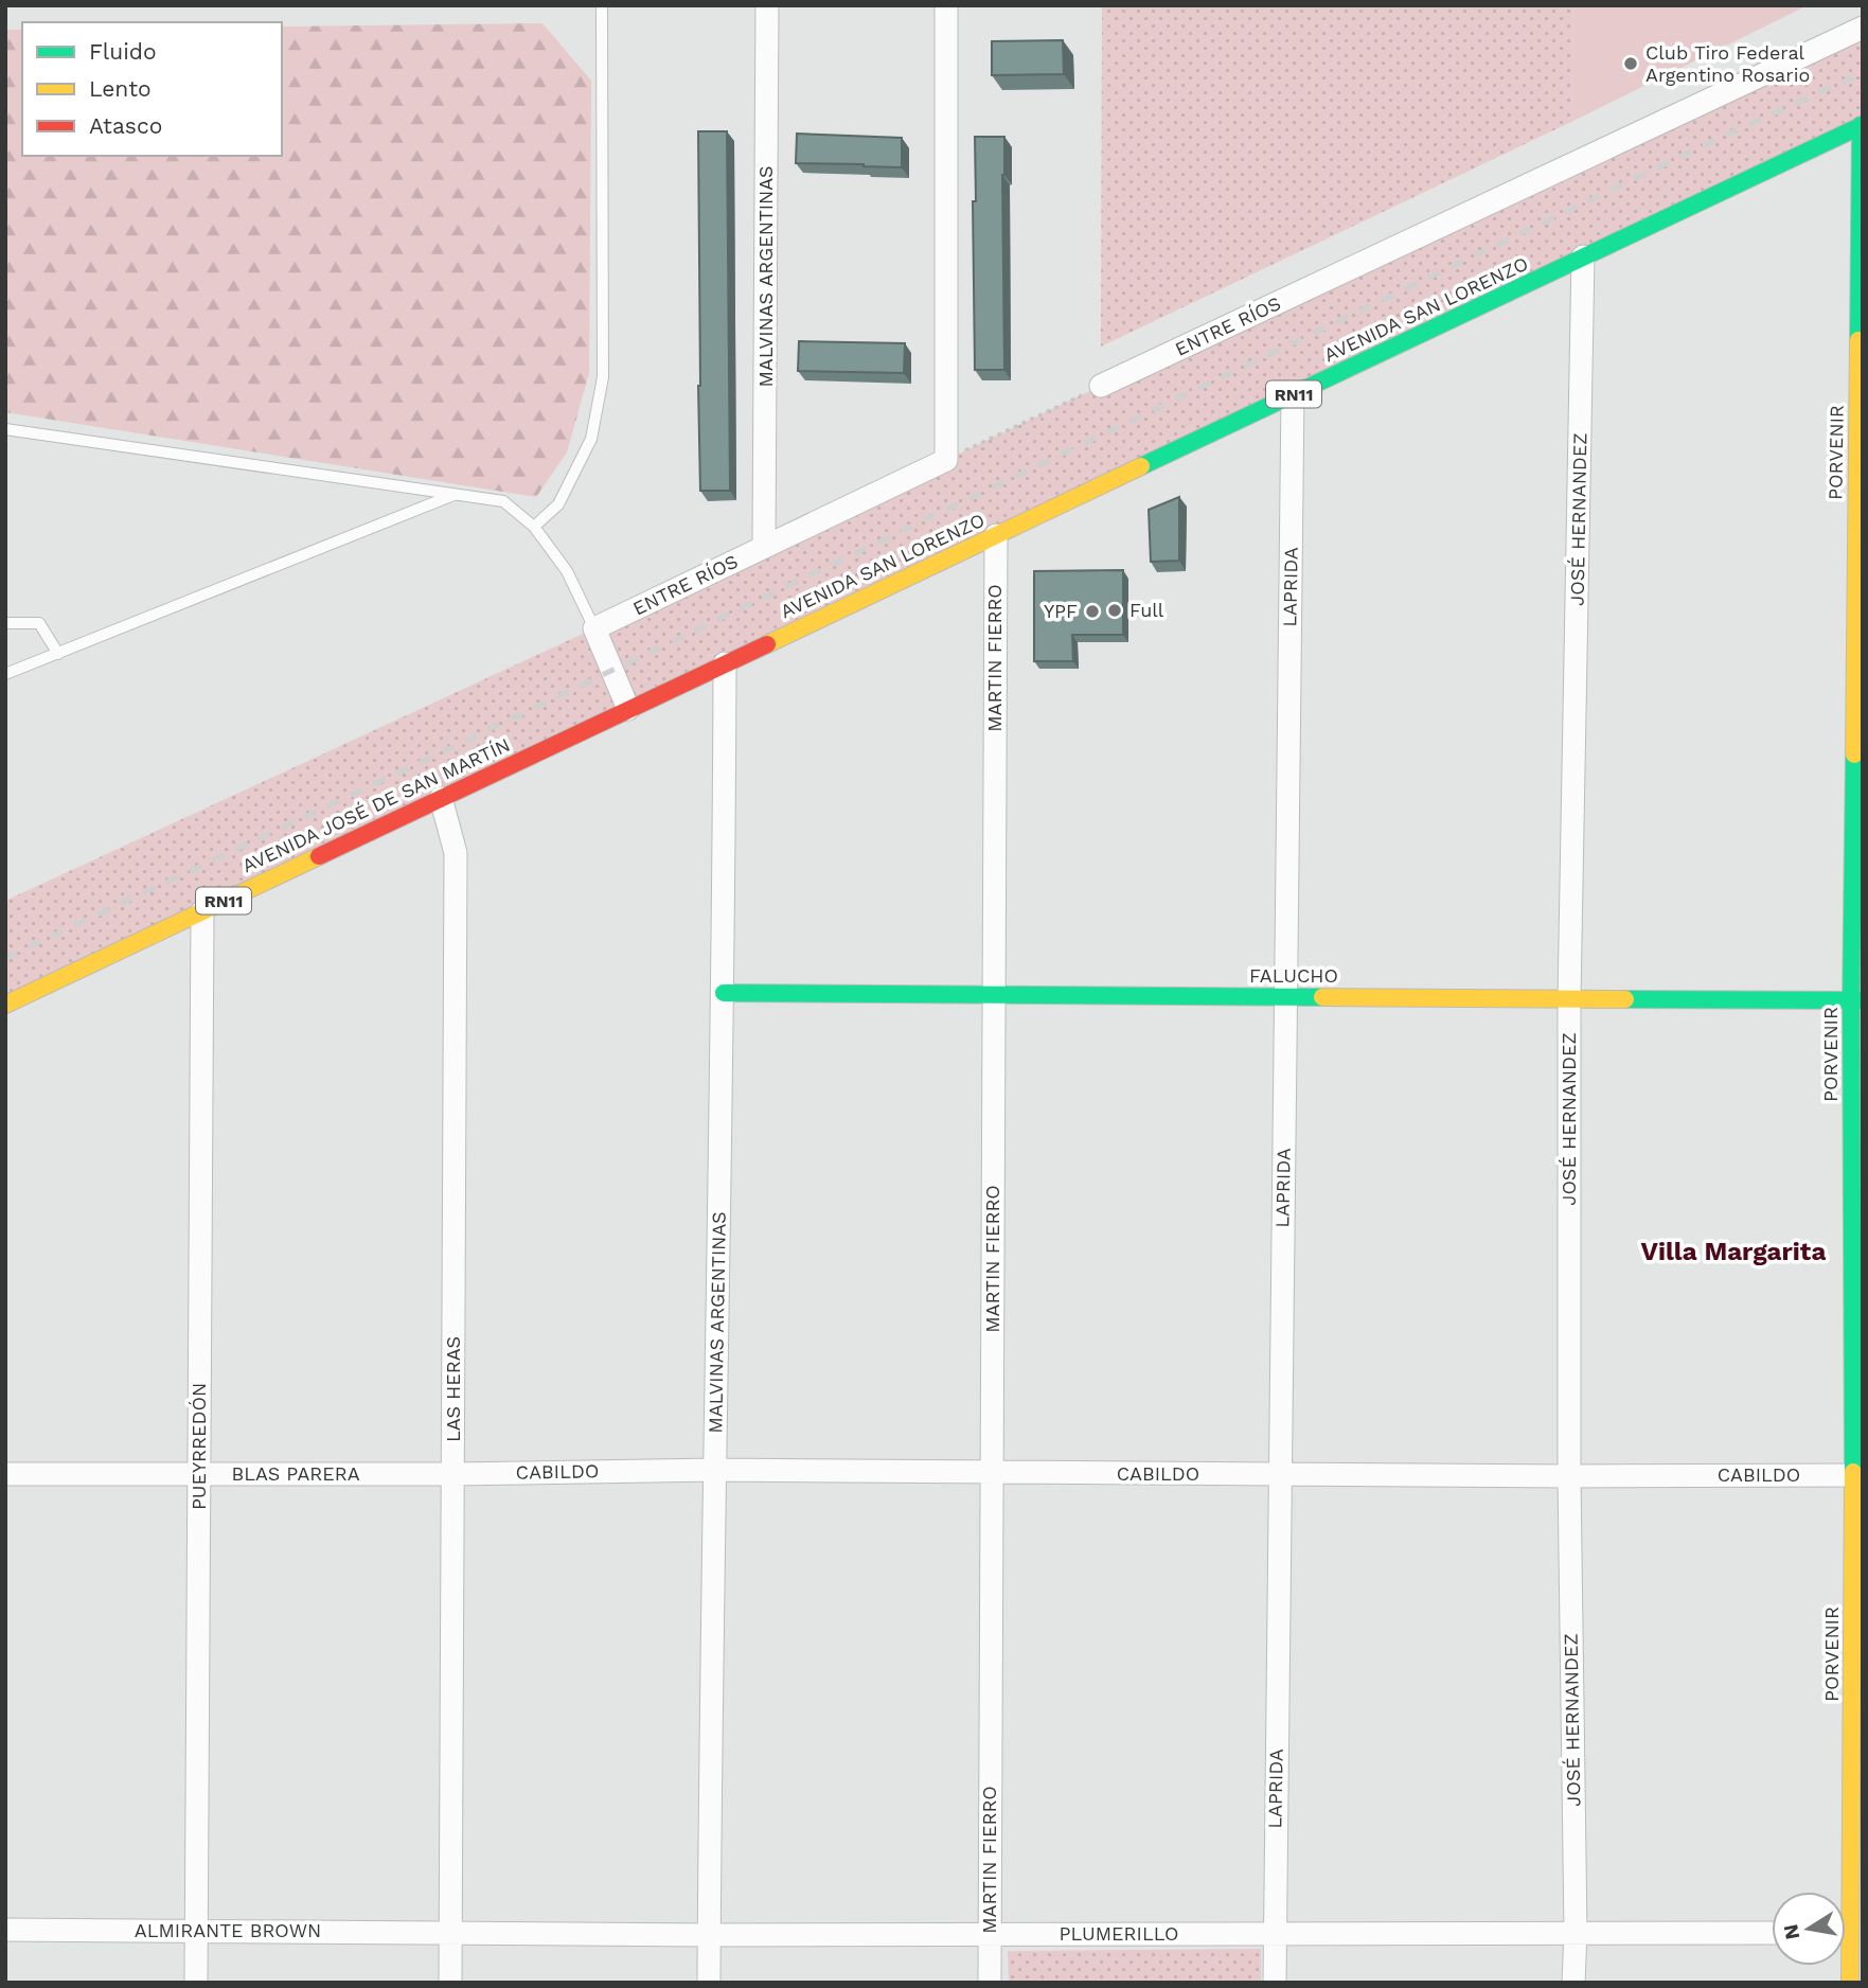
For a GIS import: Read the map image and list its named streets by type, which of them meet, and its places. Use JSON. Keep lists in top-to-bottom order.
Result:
{
  "streets": {
    "street": [
      "MALVINAS ARGENTINAS",
      "AVENIDA SAN LORENZO",
      "ENTRE RÍOS",
      "RN11",
      "PORVENIR",
      "JOSÉ HERNANDEZ",
      "LAPRIDA",
      "MARTIN FIERRO",
      "AVENIDA JOSÉ DE SAN MARTÍN",
      "FALUCHO",
      "LAS HERAS",
      "PUEYRREDÓN",
      "CABILDO",
      "BLAS PARERA",
      "ALMIRANTE BROWN",
      "PLUMERILLO"
    ]
  },
  "crossings": [
    ["MALVINAS ARGENTINAS", "AVENIDA SAN LORENZO"],
    ["MALVINAS ARGENTINAS", "ENTRE RÍOS"],
    ["MALVINAS ARGENTINAS", "AVENIDA JOSÉ DE SAN MARTÍN"],
    ["MALVINAS ARGENTINAS", "FALUCHO"],
    ["MALVINAS ARGENTINAS", "CABILDO"],
    ["MALVINAS ARGENTINAS", "PLUMERILLO"],
    ["AVENIDA SAN LORENZO", "PORVENIR"],
    ["AVENIDA SAN LORENZO", "JOSÉ HERNANDEZ"],
    ["AVENIDA SAN LORENZO", "LAPRIDA"],
    ["AVENIDA SAN LORENZO", "MARTIN FIERRO"],
    ["AVENIDA SAN LORENZO", "AVENIDA JOSÉ DE SAN MARTÍN"],
    ["PORVENIR", "FALUCHO"],
    ["PORVENIR", "CABILDO"],
    ["JOSÉ HERNANDEZ", "FALUCHO"],
    ["JOSÉ HERNANDEZ", "CABILDO"],
    ["JOSÉ HERNANDEZ", "PLUMERILLO"],
    ["LAPRIDA", "FALUCHO"],
    ["LAPRIDA", "CABILDO"],
    ["LAPRIDA", "PLUMERILLO"],
    ["MARTIN FIERRO", "FALUCHO"],
    ["MARTIN FIERRO", "CABILDO"],
    ["MARTIN FIERRO", "PLUMERILLO"],
    ["AVENIDA JOSÉ DE SAN MARTÍN", "LAS HERAS"],
    ["AVENIDA JOSÉ DE SAN MARTÍN", "PUEYRREDÓN"],
    ["LAS HERAS", "CABILDO"],
    ["LAS HERAS", "BLAS PARERA"],
    ["LAS HERAS", "ALMIRANTE BROWN"],
    ["LAS HERAS", "PLUMERILLO"],
    ["PUEYRREDÓN", "BLAS PARERA"],
    ["PUEYRREDÓN", "ALMIRANTE BROWN"],
    ["CABILDO", "BLAS PARERA"],
    ["ALMIRANTE BROWN", "PLUMERILLO"]
  ],
  "districts": ["Villa Margarita"],
  "places": ["Club Tiro Federal Argentino Rosario", "Full", "YPF"],
  "legend": ["Fluido", "Lento", "Atasco"],
  "north": "left"
}
